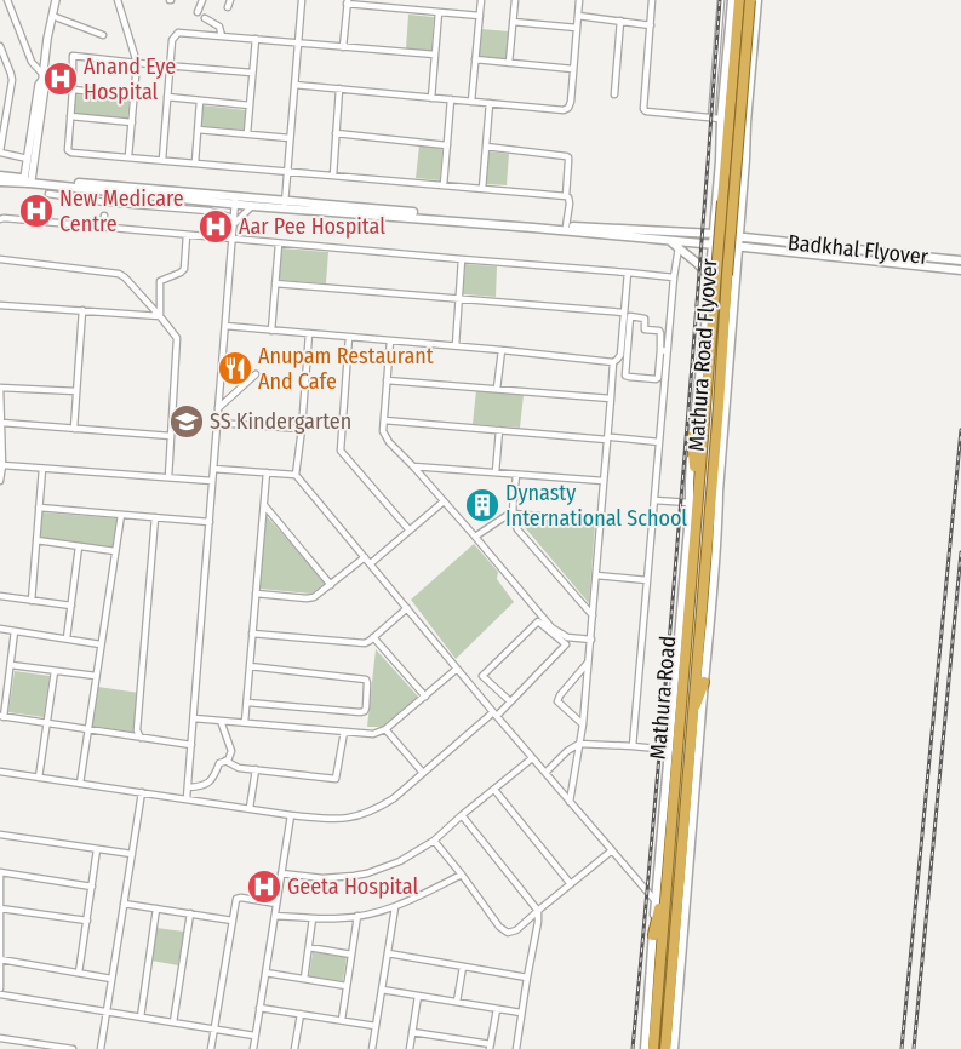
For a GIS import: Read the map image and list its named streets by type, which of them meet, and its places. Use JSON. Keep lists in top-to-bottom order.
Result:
{
  "streets": {
    "highway": ["Mathura Road Flyover", "Mathura Road"],
    "main road": ["Badkhal Flyover"]
  },
  "crossings": [
    ["Mathura Road Flyover", "Mathura Road"]
  ],
  "places": {
    "hospital": [
      "Anand Eye Hospital",
      "New Medicare Centre",
      "Aar Pee Hospital",
      "Geeta Hospital"
    ],
    "restaurant": ["Anupam Restaurant And Cafe"],
    "school or university": ["SS Kindergarten"],
    "building": ["Dynasty International School"]
  }
}
